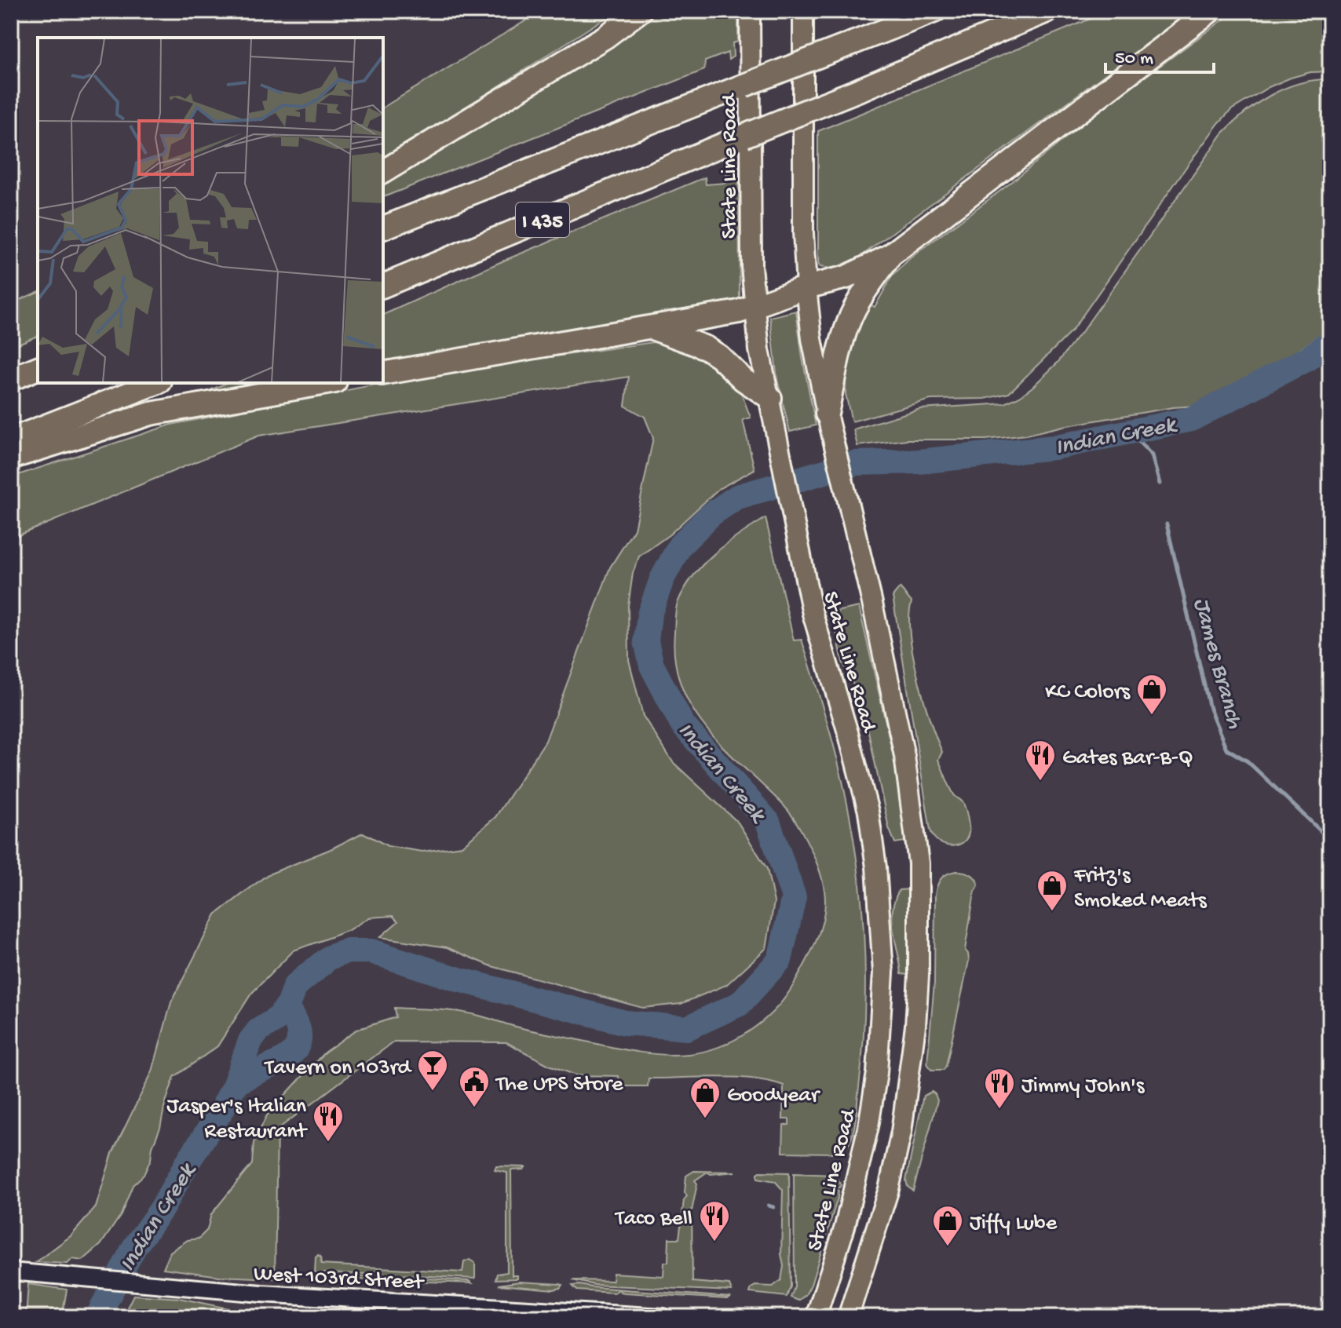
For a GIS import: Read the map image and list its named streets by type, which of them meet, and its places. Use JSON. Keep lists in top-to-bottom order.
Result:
{
  "streets": {
    "highway": ["I 435"],
    "main road": ["State Line Road"],
    "street": ["West 103rd Street"]
  },
  "water": ["Indian Creek", "James Branch"],
  "places": {
    "shop": [
      "KC Colors",
      "Fritz's Smoked Meats",
      "Goodyear",
      "Jiffy Lube"
    ],
    "restaurant": [
      "Gates Bar-B-Q",
      "Jimmy John's",
      "Jasper's Italian Restaurant",
      "Taco Bell"
    ],
    "bar": ["Tavern on 103rd"],
    "public building": ["The UPS Store"]
  },
  "scale_bar": "50 m"
}
